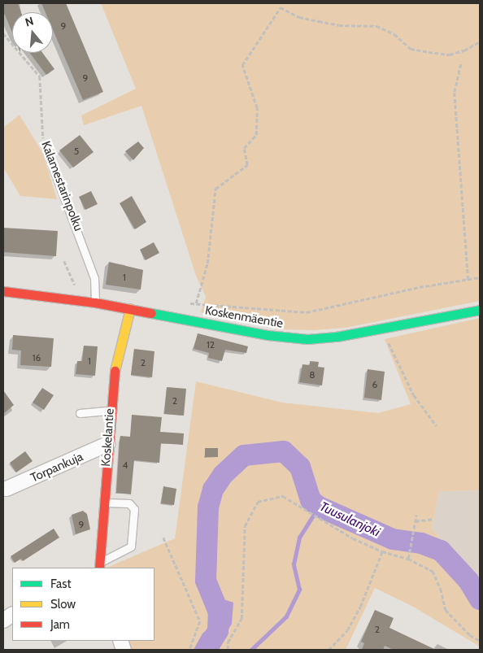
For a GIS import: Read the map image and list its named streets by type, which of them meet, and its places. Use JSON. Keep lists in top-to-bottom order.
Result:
{
  "streets": {
    "street": ["Koskenmäentie", "Koskelantie", "Torpankuja"],
    "lane": ["Kalamestarinpolku"]
  },
  "crossings": [
    ["Kalamestarinpolku", "Koskenmäentie"],
    ["Koskenmäentie", "Koskelantie"],
    ["Koskelantie", "Torpankuja"]
  ],
  "water": ["Tuusulanjoki"],
  "house_numbers": [
    "9",
    "9",
    "5",
    "1",
    "12",
    "16",
    "1",
    "2",
    "8",
    "6",
    "2",
    "4",
    "9",
    "2"
  ],
  "legend": ["Fast", "Slow", "Jam"],
  "north": "top"
}
